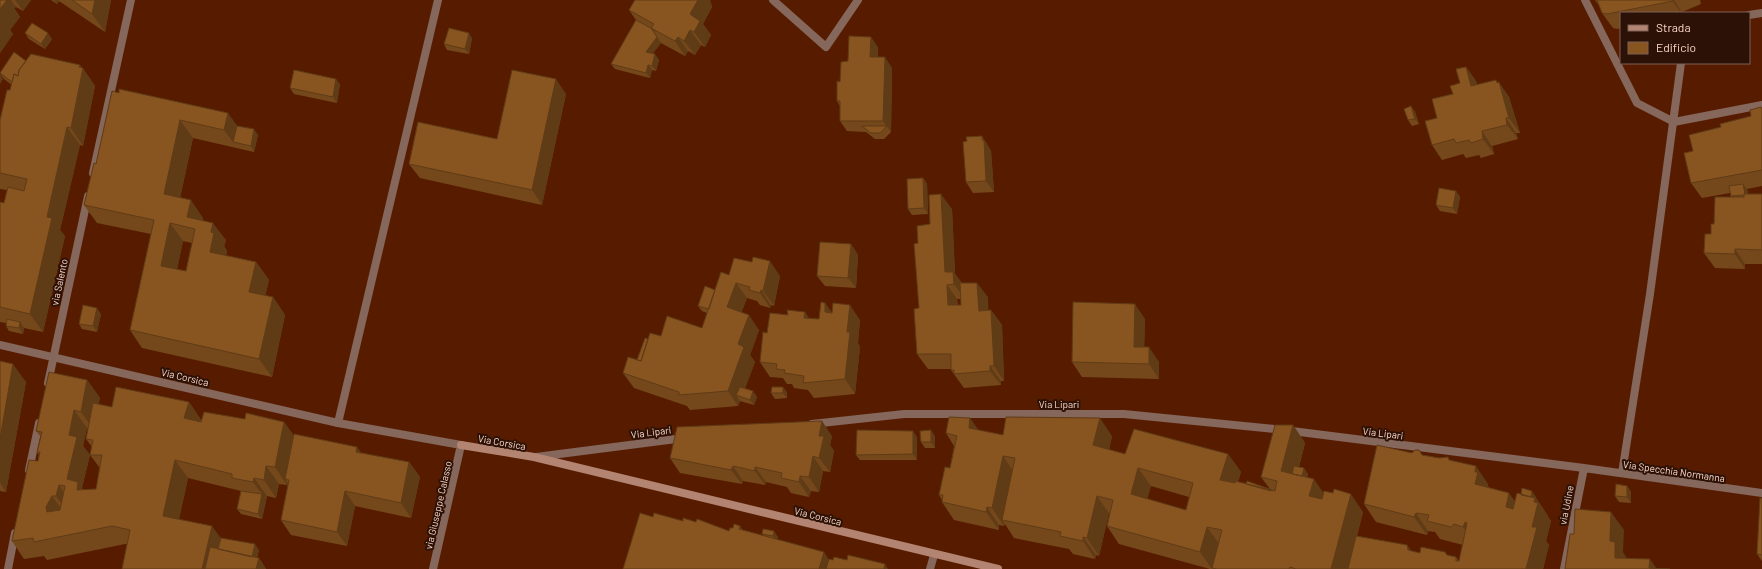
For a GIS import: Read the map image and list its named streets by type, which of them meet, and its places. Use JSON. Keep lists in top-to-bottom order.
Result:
{
  "streets": {
    "main road": ["Via Corsica"],
    "street": [
      "via Salento",
      "Via Lipari",
      "Via Specchia Normanna",
      "via Giuseppe Calasso",
      "via Udine"
    ]
  },
  "crossings": [
    ["via Salento", "Via Corsica"],
    ["Via Corsica", "Via Lipari"],
    ["Via Corsica", "via Giuseppe Calasso"],
    ["Via Lipari", "Via Specchia Normanna"],
    ["Via Lipari", "via Udine"],
    ["Via Specchia Normanna", "via Udine"]
  ],
  "legend": ["Strada", "Edificio"]
}
